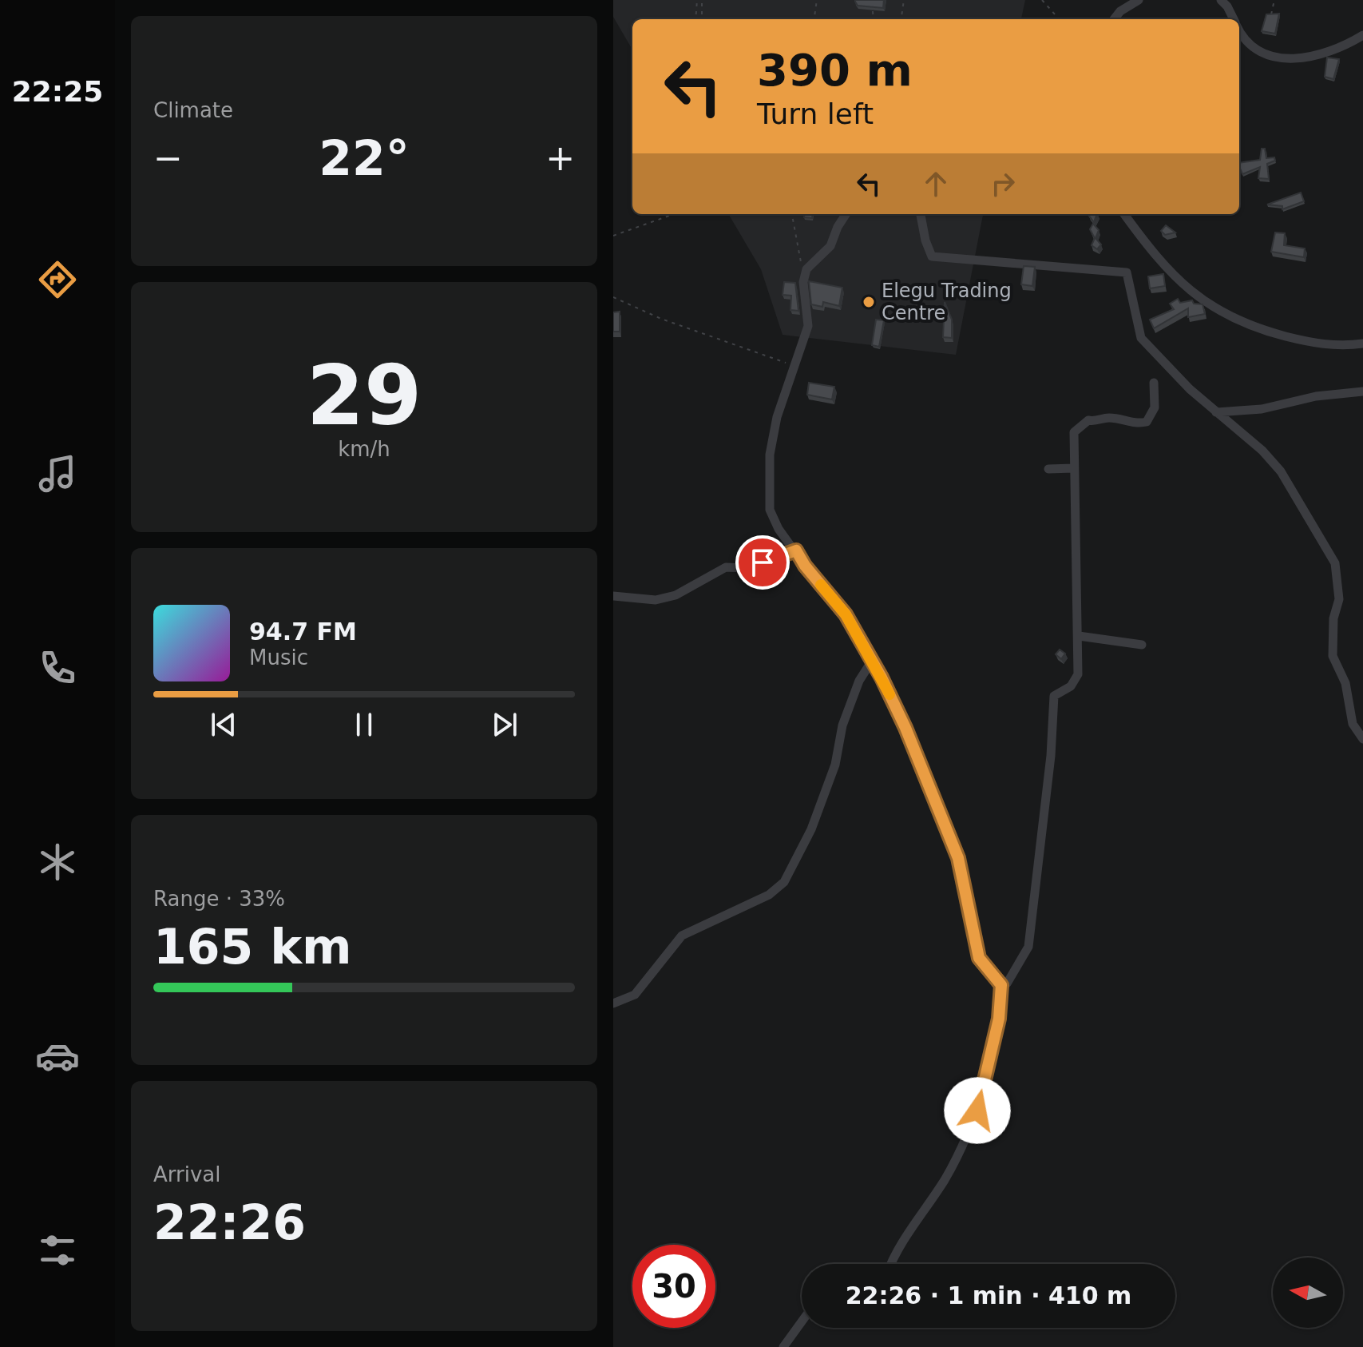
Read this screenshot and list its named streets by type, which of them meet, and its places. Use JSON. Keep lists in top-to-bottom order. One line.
{"places":["Elegu Trading Centre"],"north":"left","page":{"tabs":"22:25","tile":["Climate",["29","km/h"],["Range · 33%","165 km"],["Arrival","22:26"]],"turn":["390 m","Turn left"],"heat":["−","22°","+"],"song":["94.7 FM","Music"],"limit":"30","trip":"22:26 · 1 min · 410 m"}}
